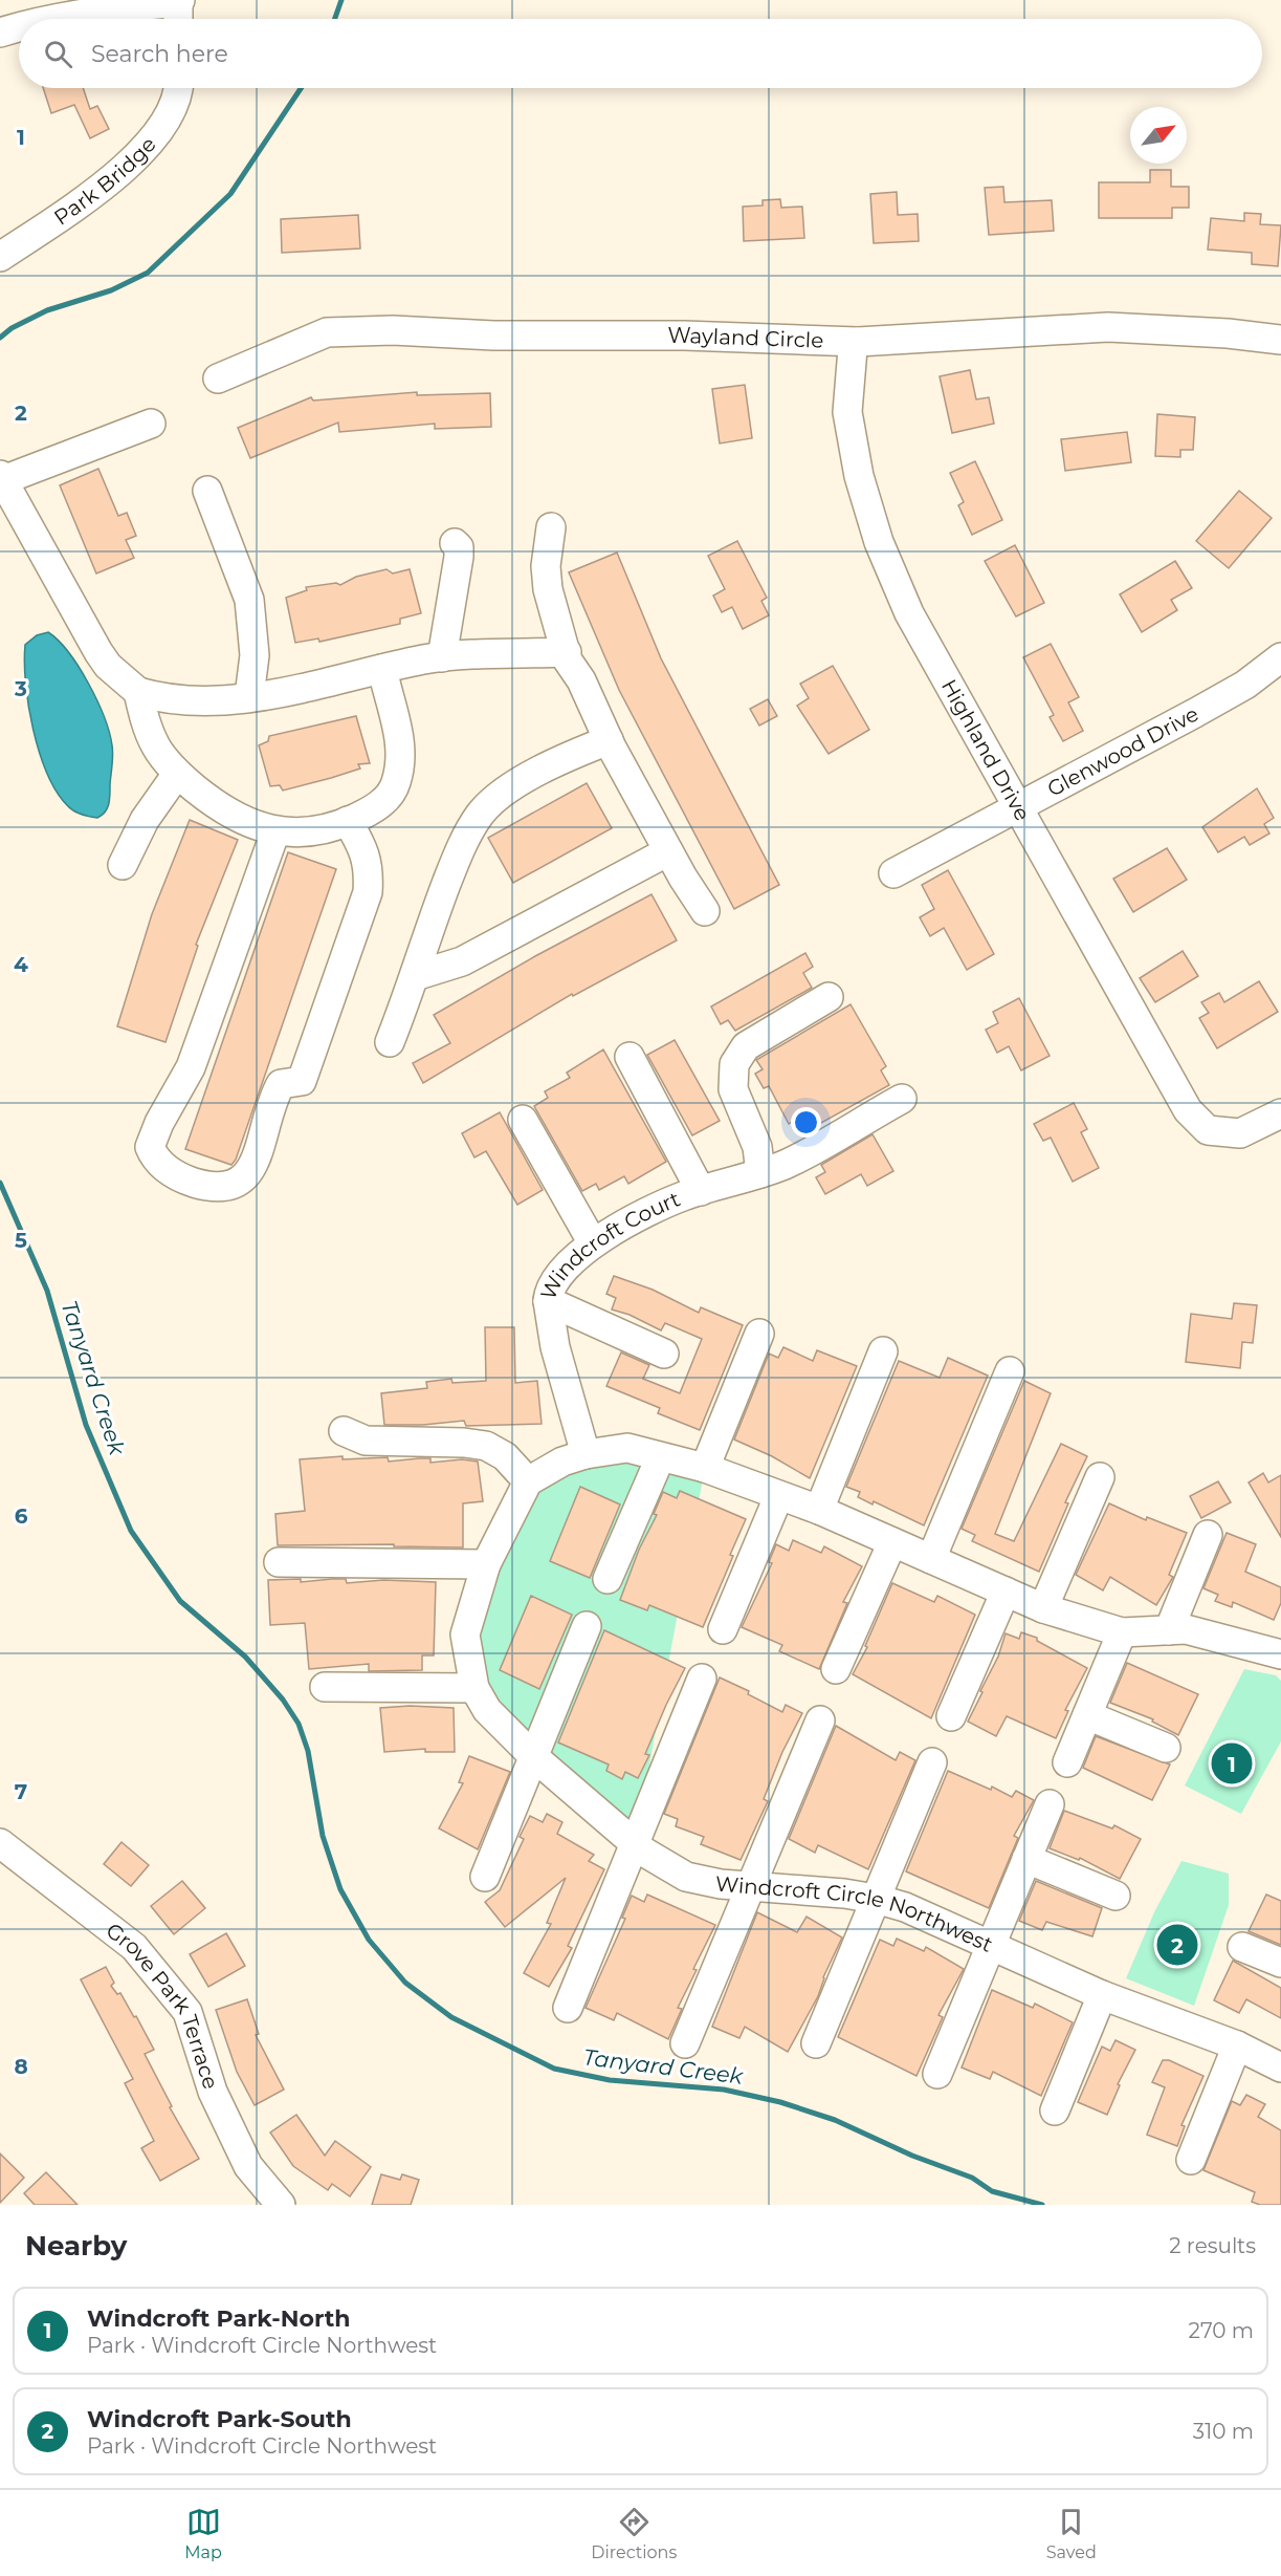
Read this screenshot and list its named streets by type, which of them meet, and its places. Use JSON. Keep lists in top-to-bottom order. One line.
{"streets":{"street":["Park Bridge","Wayland Circle","Highland Drive","Glenwood Drive","Windcroft Court","Windcroft Circle Northwest","Grove Park Terrace"]},"crossings":[["Wayland Circle","Highland Drive"],["Highland Drive","Glenwood Drive"]],"water":["Tanyard Creek"],"north":"top right","page":{"search":"Search here","pins":["1","2"],"heading":["Nearby","2 results"],"list":[{"mark":"1","name":"Windcroft Park-North","note":"Park · Windcroft Circle Northwest","value":"270 m"},{"mark":"2","name":"Windcroft Park-South","note":"Park · Windcroft Circle Northwest","value":"310 m"}],"nav":["Map","Directions","Saved"]},"grid":{"rows":["1","2","3","4","5","6","7","8"]}}
